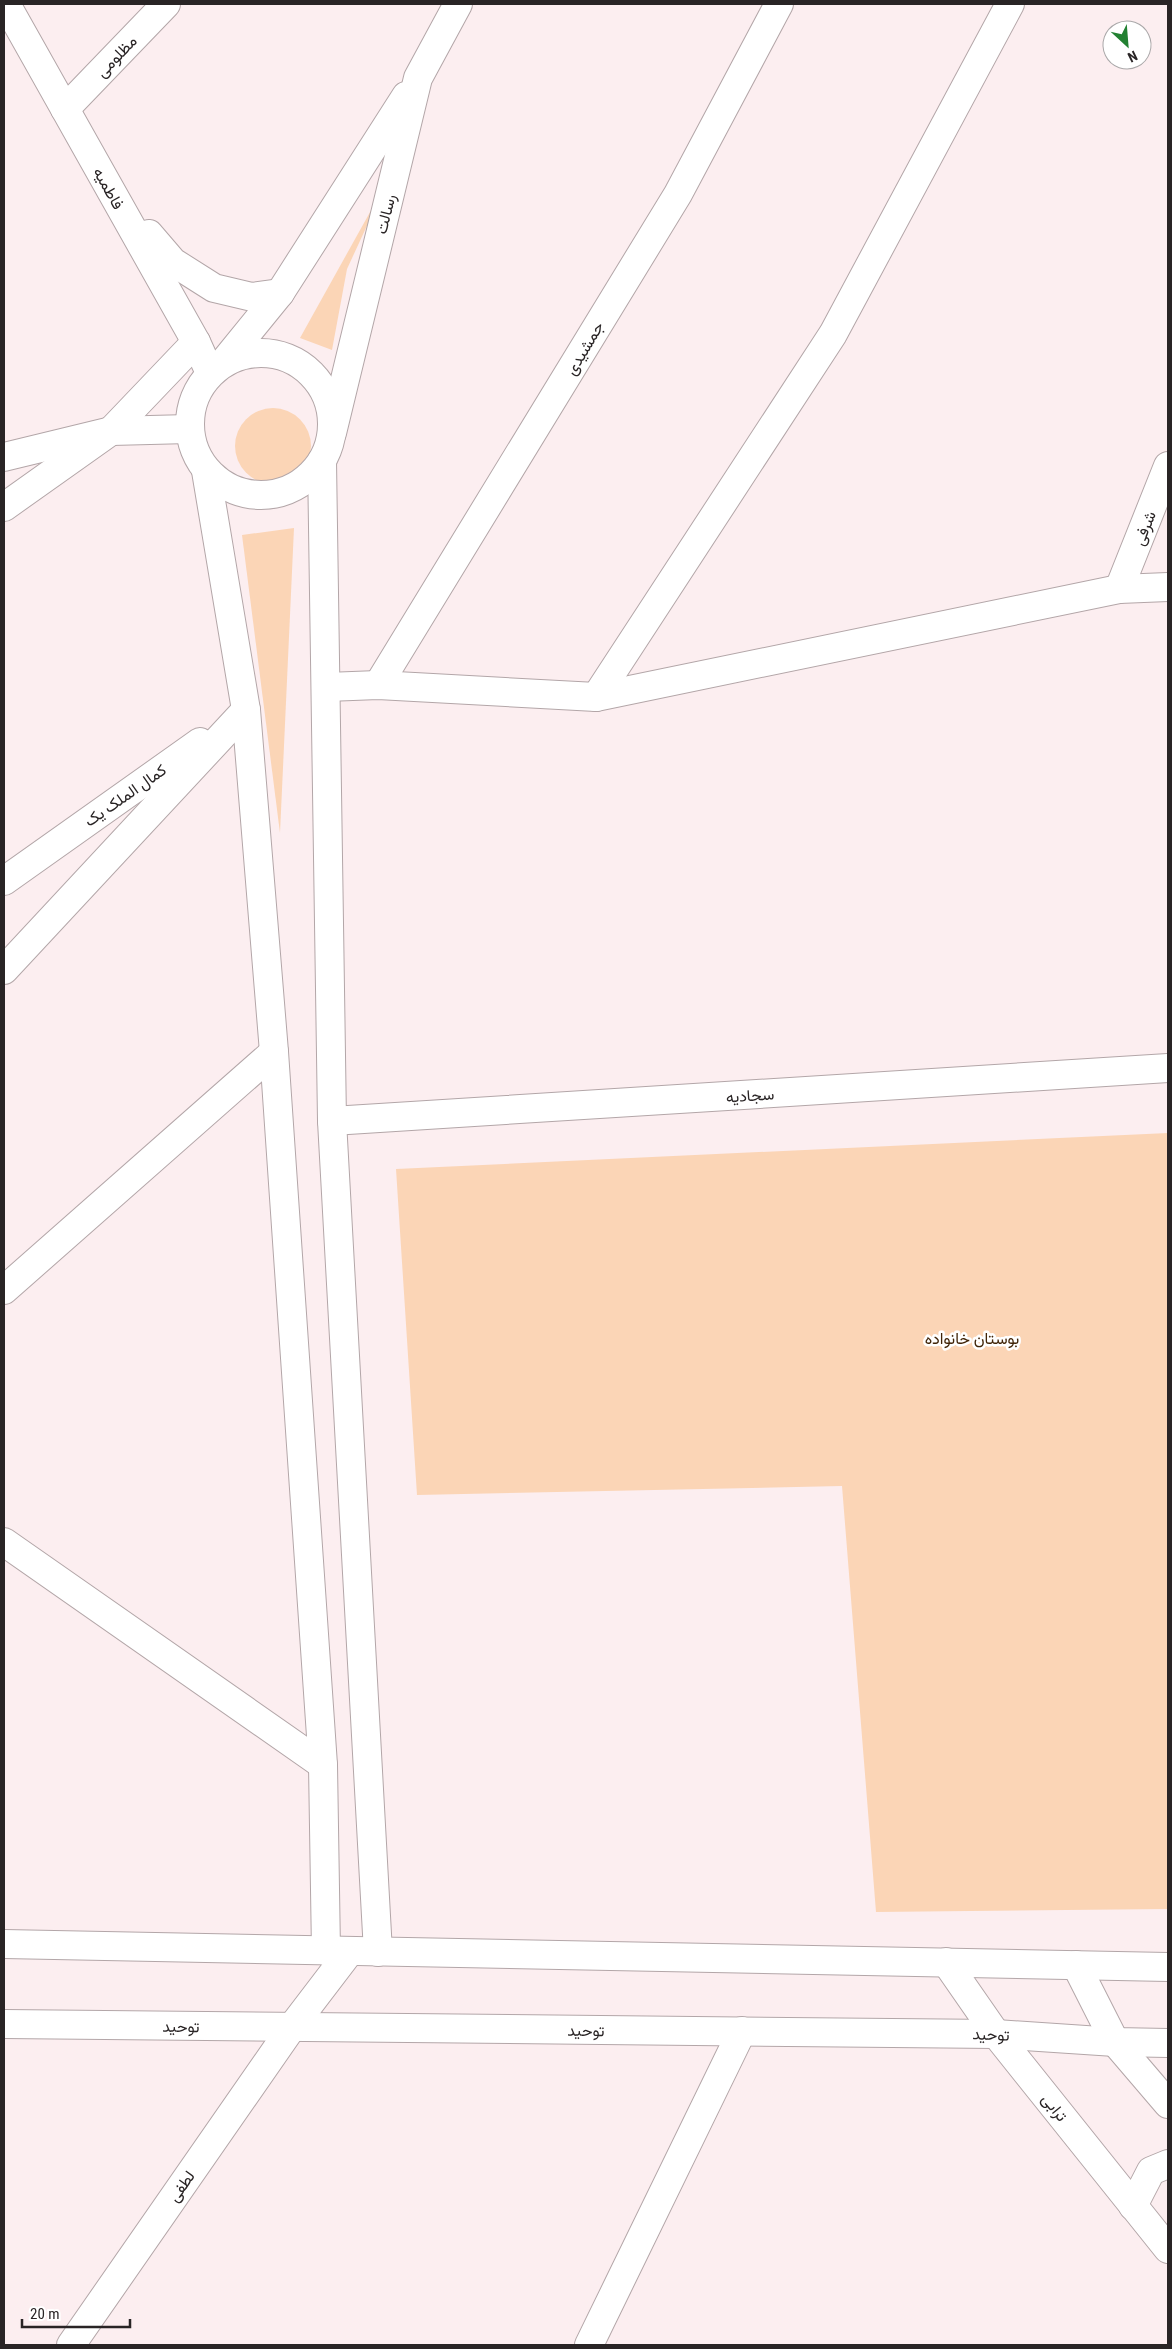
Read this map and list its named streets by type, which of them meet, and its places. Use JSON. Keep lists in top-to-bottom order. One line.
{"streets":{"street":["مظلومی","فاطمیه","رسالت","جمشیدی","شرفی","کمال الملک یک","سجادیه","توحید","ترابی","لطفی"]},"crossings":[["مظلومی","فاطمیه"],["فاطمیه","رسالت"],["توحید","ترابی"],["توحید","لطفی"]],"parks":["بوستان خانواده"],"scale_bar":"20 m","north":"bottom right"}
